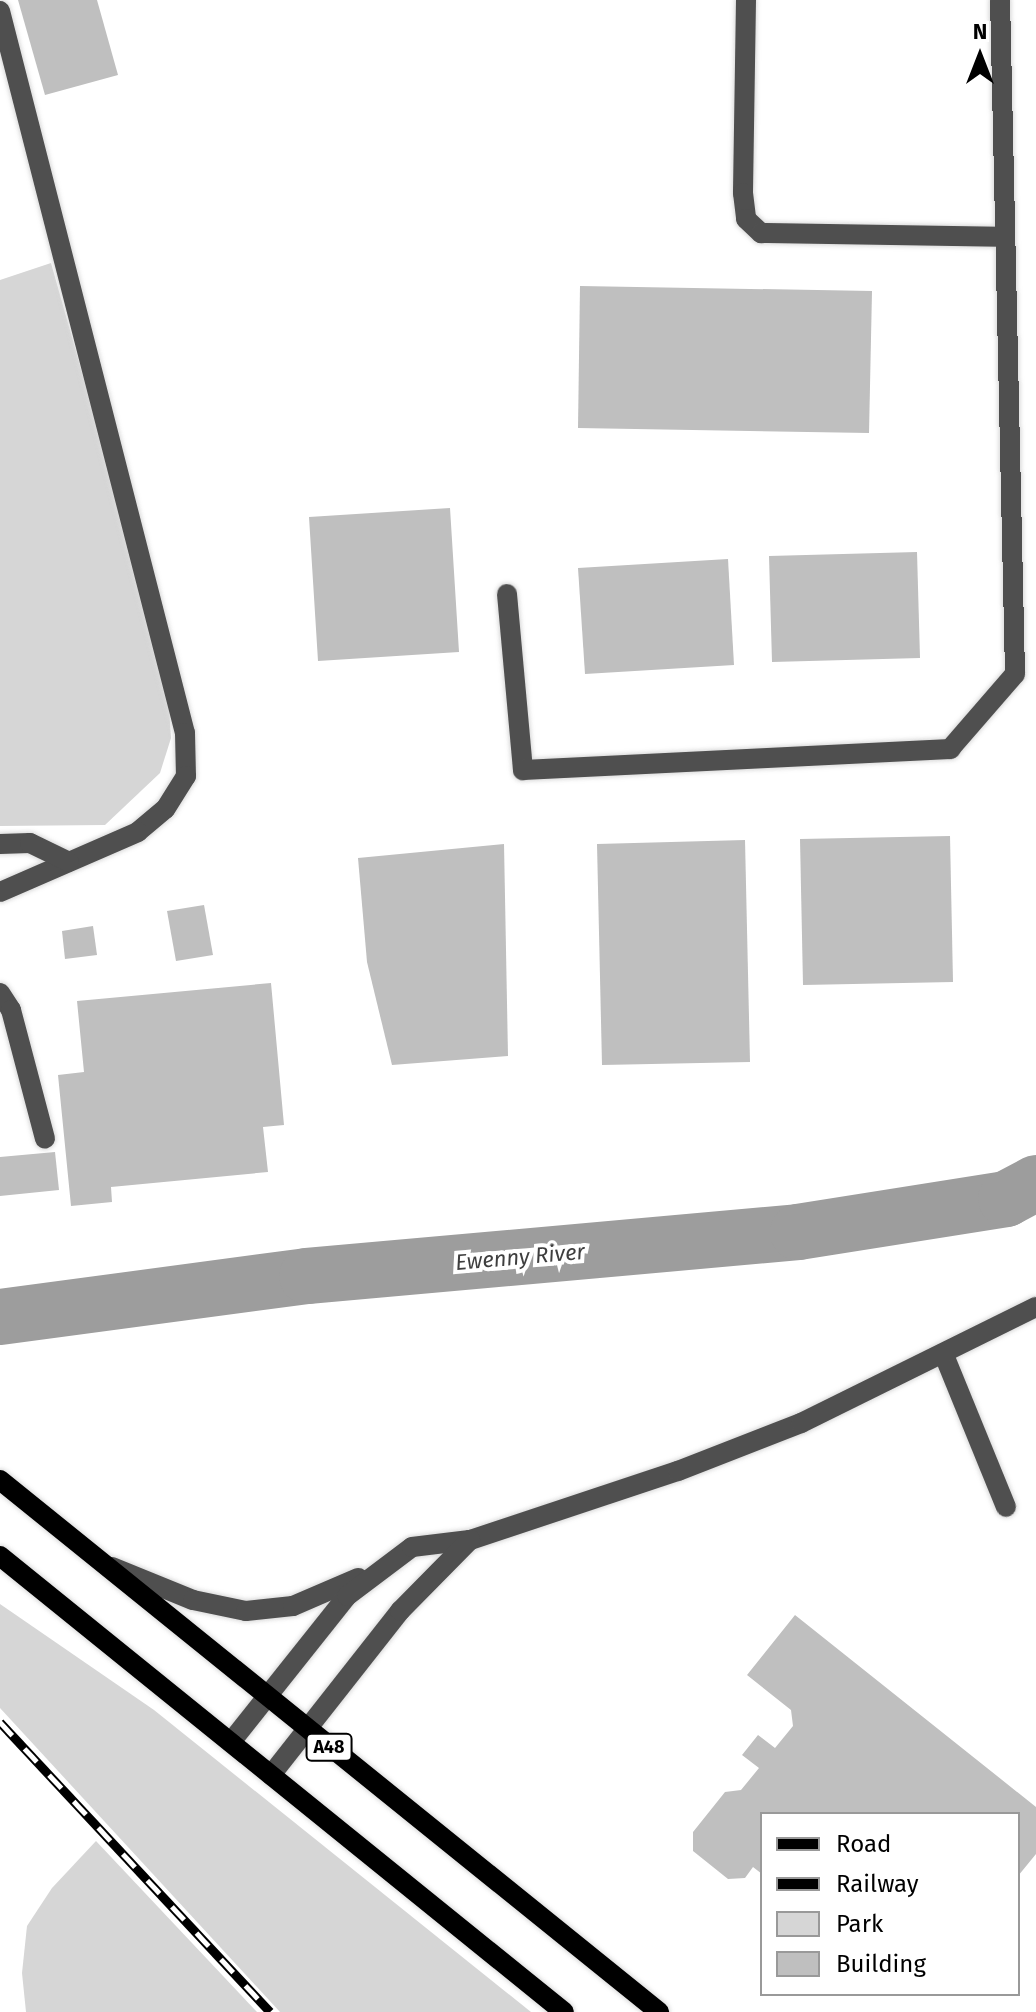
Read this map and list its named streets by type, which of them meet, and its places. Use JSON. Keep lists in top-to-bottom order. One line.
{"streets":{"main road":["A48"]},"water":["Ewenny River"],"legend":["Road","Railway","Park","Building"],"north":"top"}
